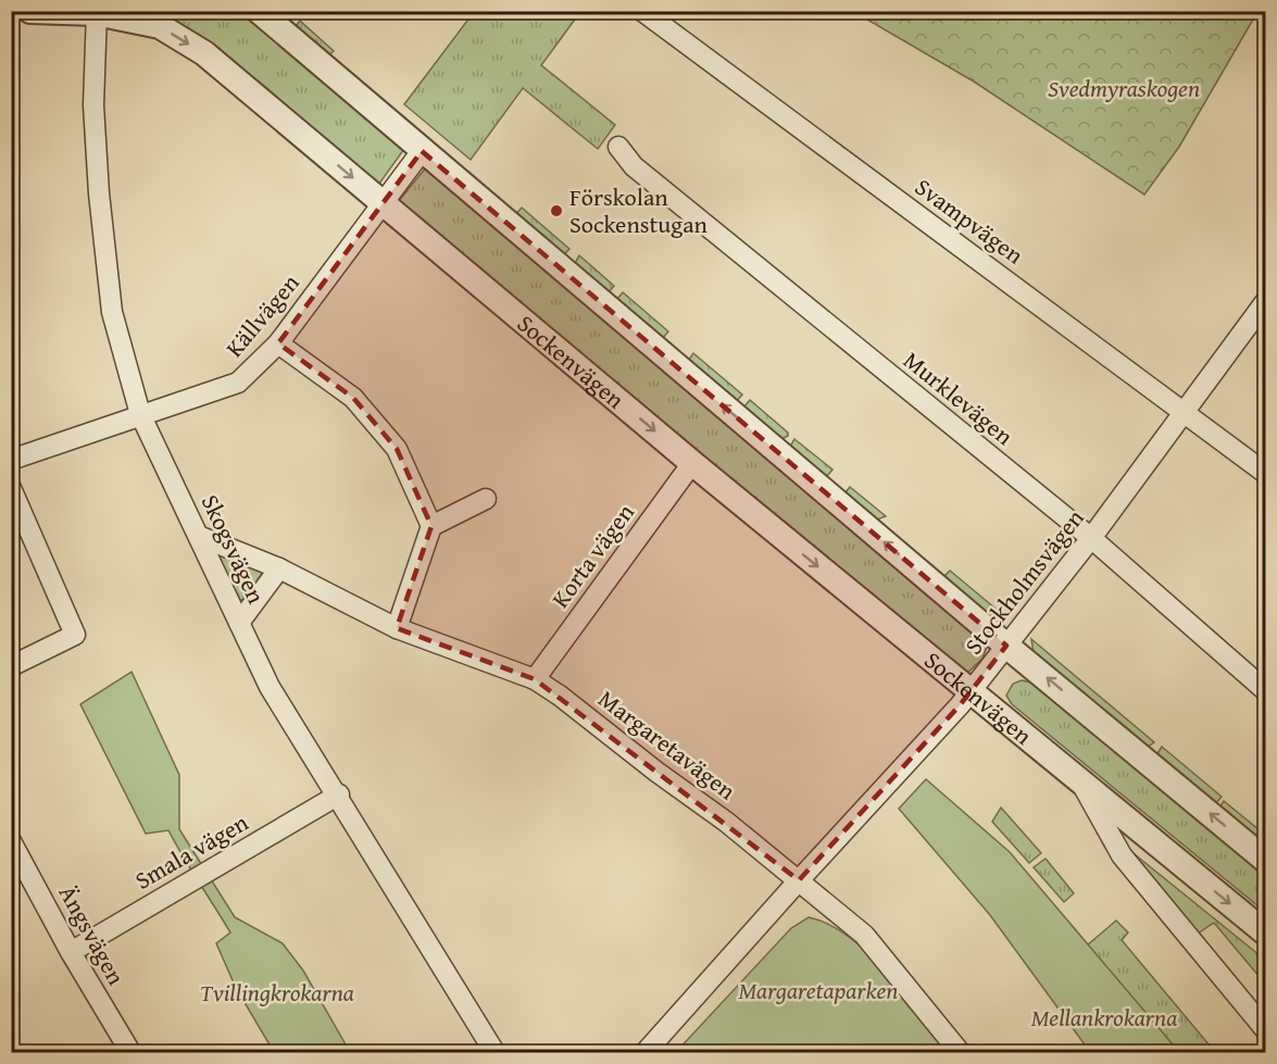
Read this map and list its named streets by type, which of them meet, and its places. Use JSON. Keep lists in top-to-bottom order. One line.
{"streets":{"street":["Svampvägen","Källvägen","Sockenvägen","Murklevägen","Skogsvägen","Korta vägen","Stockholmsvägen","Margaretavägen","Smala vägen","Ängsvägen"]},"crossings":[["Svampvägen","Stockholmsvägen"],["Källvägen","Sockenvägen"],["Källvägen","Skogsvägen"],["Sockenvägen","Skogsvägen"],["Sockenvägen","Korta vägen"],["Sockenvägen","Stockholmsvägen"],["Murklevägen","Stockholmsvägen"],["Skogsvägen","Margaretavägen"],["Skogsvägen","Smala vägen"],["Korta vägen","Margaretavägen"],["Stockholmsvägen","Margaretavägen"],["Smala vägen","Ängsvägen"]],"parks":["Svedmyraskogen","Margaretaparken","Tvillingkrokarna","Mellankrokarna"],"places":["Förskolan Sockenstugan"]}
